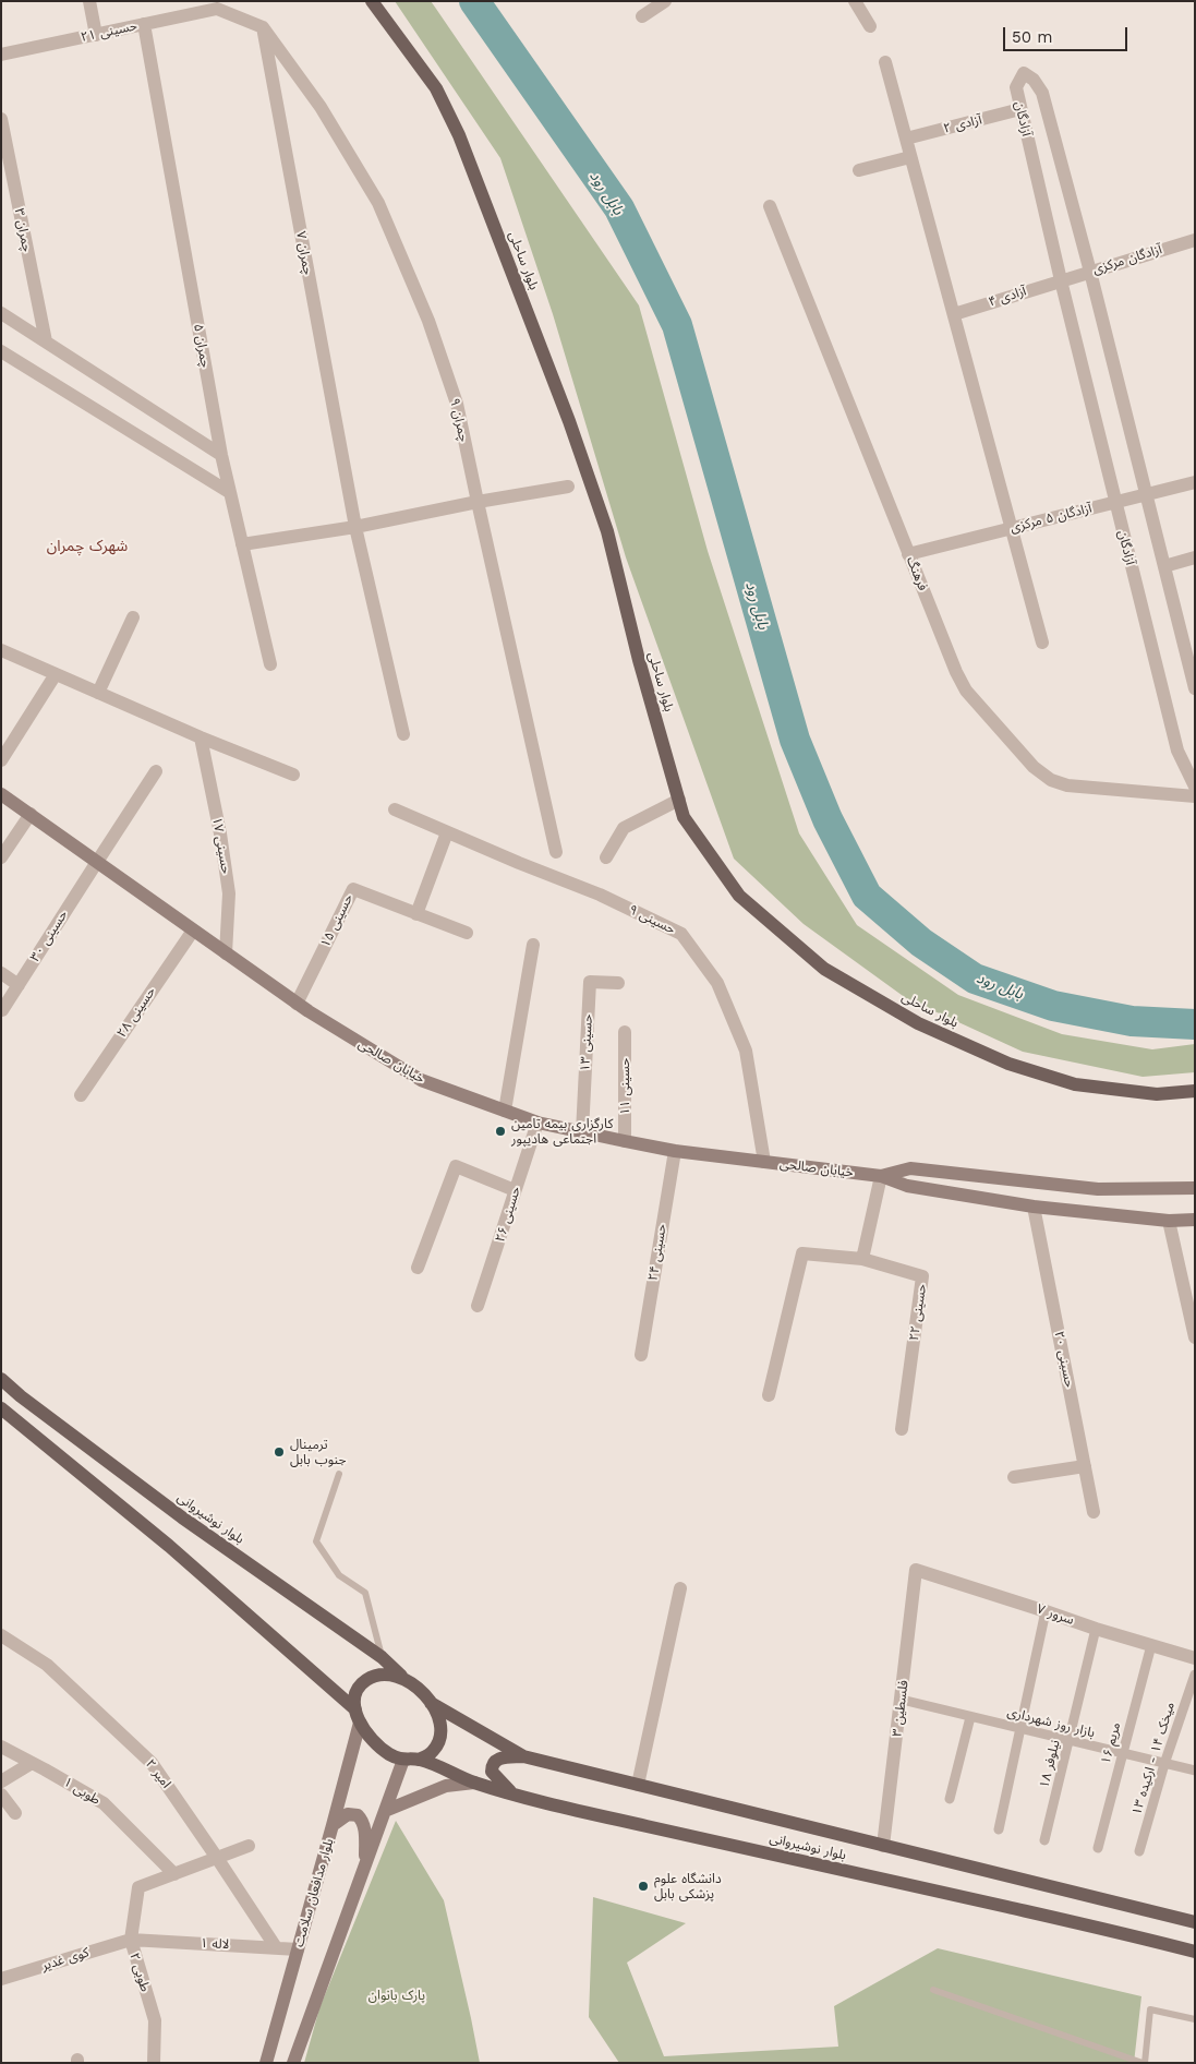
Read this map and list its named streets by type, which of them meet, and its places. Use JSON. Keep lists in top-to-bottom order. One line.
{"streets":{"main road":["بلوار ساحلی","خيابان صالحی","بلوار نوشیروانی","بلوار مدافعان سلامت"],"street":["حسینی ۲۱","آزادگان","آزادی ۲","چمران ۳","چمران ۷","آزادگان مرکزی","آزادی ۴","چمران ۵","چمران ۹","آزادگان ۵ مرکزی","فرهنگ","حسینی ۱۷","حسینی ٩","حسینی ۱۵","حسینی ۳۰","حسینی ۲۸","حسینی ۱۳","حسینی ۱۱","حسینی ۲۶","حسینی ۲۴","حسینی ۲۲","حسینی ٢٠","سرور ۷","فلسطین ۳","بازار روز شهرداری","مریم ۱۶","میخک ۱۴ - ارکیده ۱۳","نیلوفر ۱۸","امیر ۲","طوبی ۱","لاله ۱","کوی غدیر","طوبی ۲"]},"crossings":[["حسینی ۲۱","چمران ۵"],["آزادگان","آزادی ۲"],["آزادگان","آزادگان مرکزی"],["آزادگان","آزادی ۴"],["آزادگان","آزادگان ۵ مرکزی"],["چمران ۷","چمران ۹"],["آزادگان مرکزی","آزادی ۴"],["آزادگان ۵ مرکزی","فرهنگ"],["حسینی ۱۷","خيابان صالحی"],["حسینی ٩","خيابان صالحی"],["حسینی ۱۵","خيابان صالحی"],["حسینی ۳۰","خيابان صالحی"],["حسینی ۲۸","خيابان صالحی"],["حسینی ۱۳","خيابان صالحی"],["خيابان صالحی","حسینی ۱۱"],["خيابان صالحی","حسینی ۲۶"],["خيابان صالحی","حسینی ۲۴"],["خيابان صالحی","حسینی ٢٠"],["بلوار نوشیروانی","فلسطین ۳"],["بلوار نوشیروانی","بلوار مدافعان سلامت"],["سرور ۷","فلسطین ۳"],["سرور ۷","مریم ۱۶"],["سرور ۷","نیلوفر ۱۸"],["فلسطین ۳","بازار روز شهرداری"],["بازار روز شهرداری","مریم ۱۶"],["بازار روز شهرداری","میخک ۱۴ - ارکیده ۱۳"],["بازار روز شهرداری","نیلوفر ۱۸"],["امیر ۲","لاله ۱"],["طوبی ۱","طوبی ۲"],["بلوار مدافعان سلامت","لاله ۱"],["لاله ۱","کوی غدیر"],["لاله ۱","طوبی ۲"],["کوی غدیر","طوبی ۲"]],"districts":["شهرک چمران"],"water":["بابل رود"],"parks":["پارک بانوان"],"places":["کارگزاری بیمه تامین اجتماعی هادیپور","ترمینال جنوب بابل","دانشگاه علوم پزشکی بابل"],"scale_bar":"50 m"}
